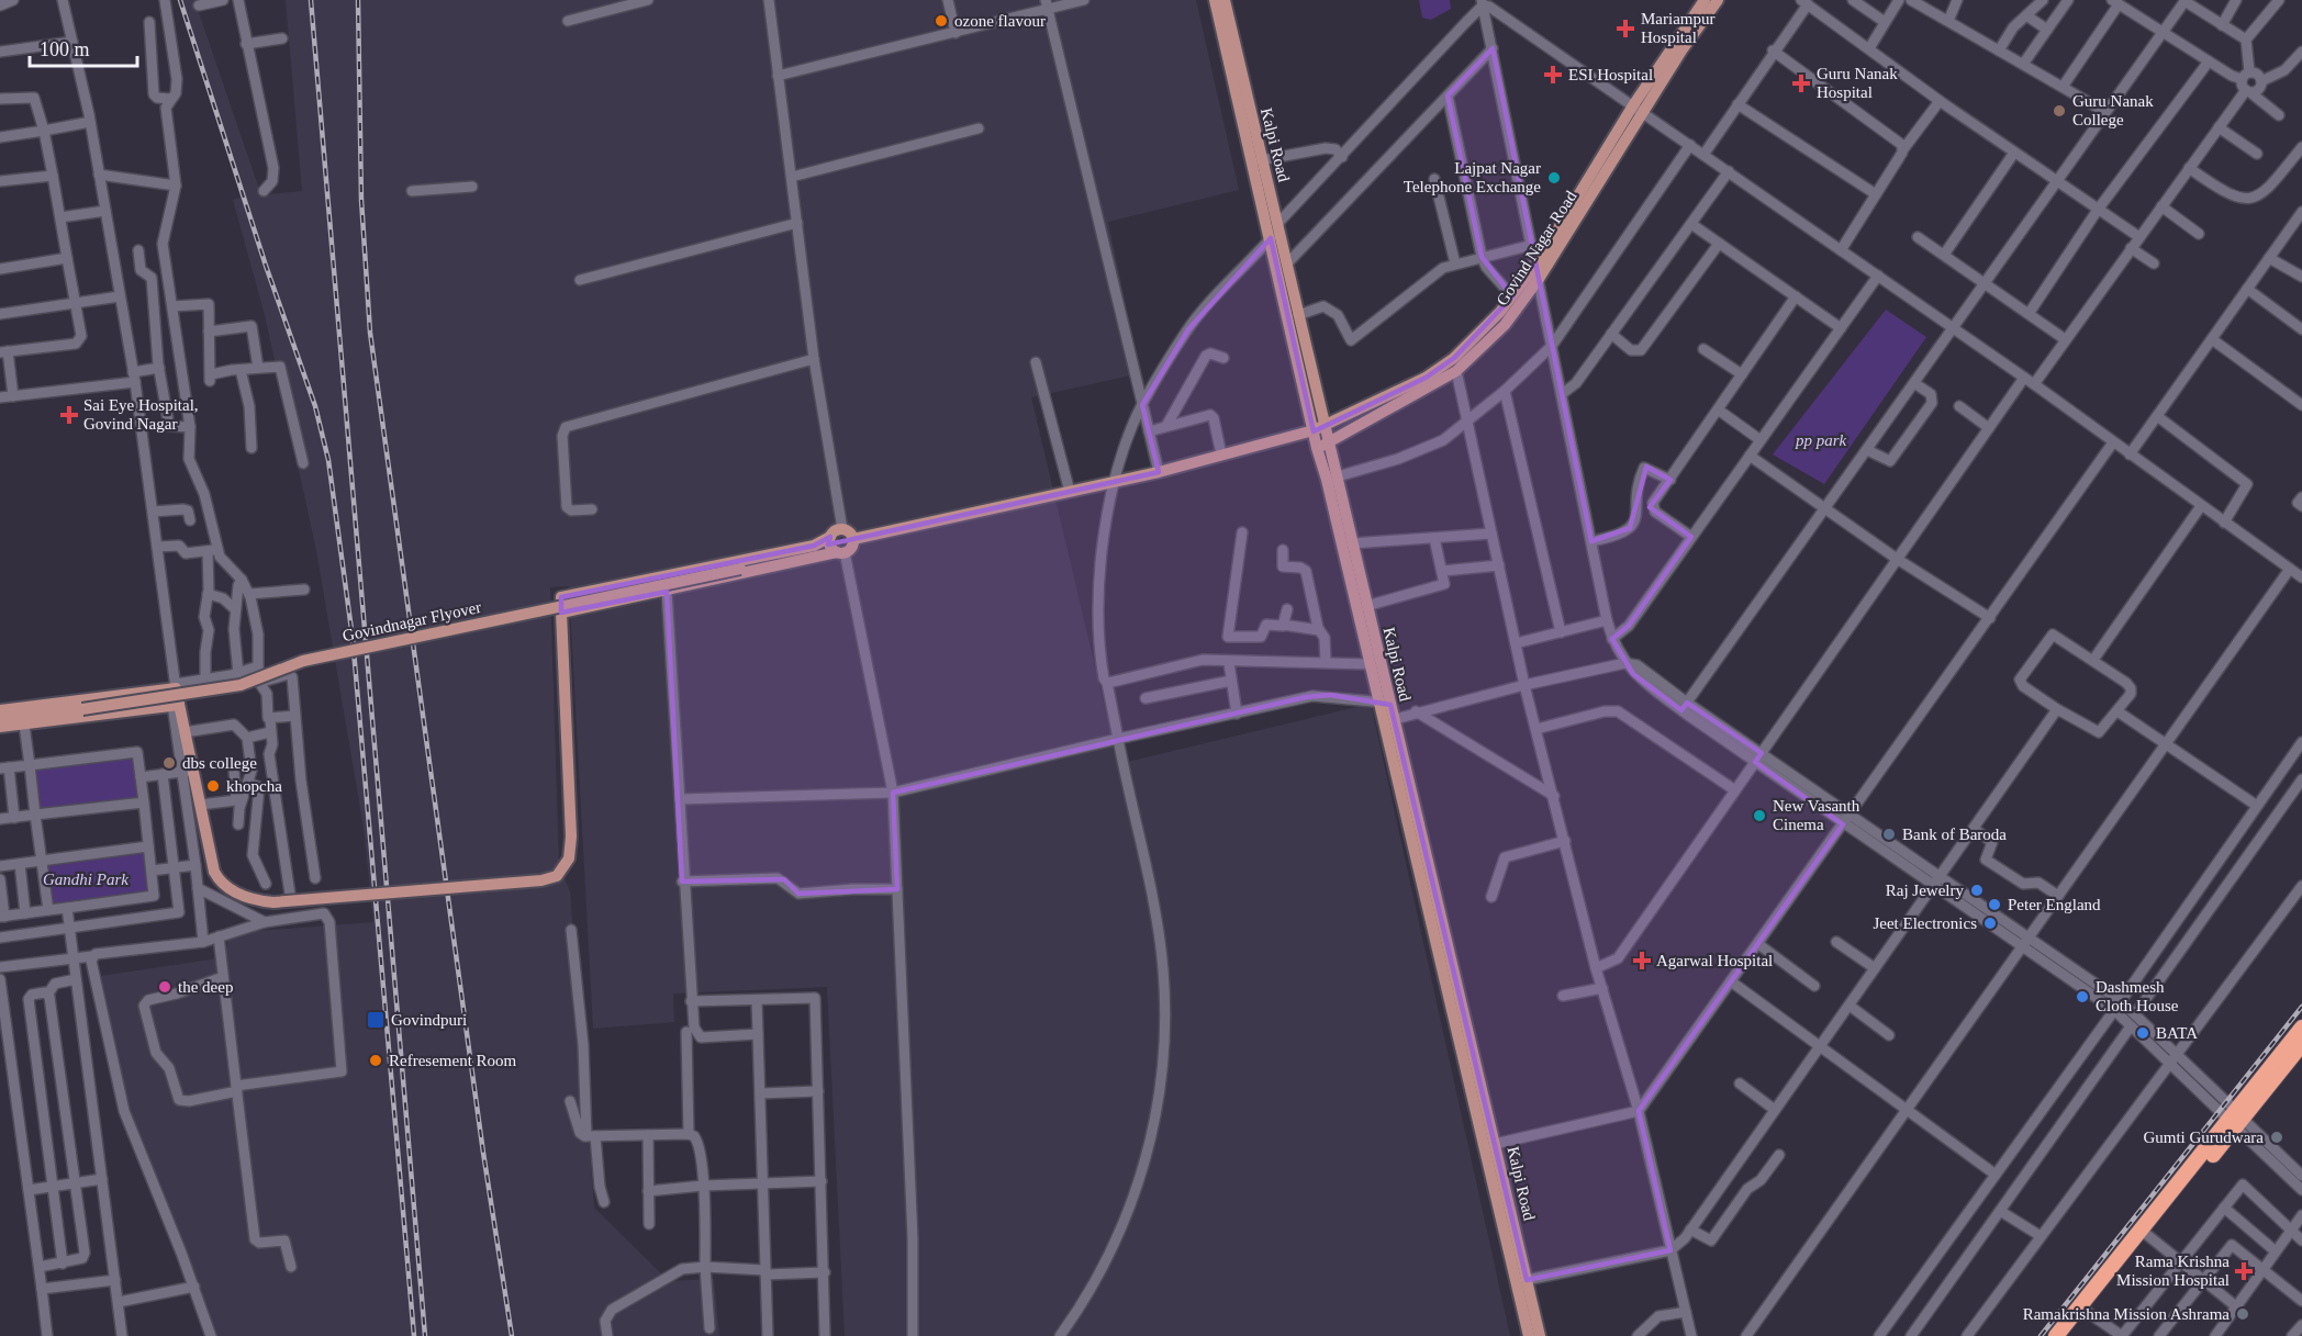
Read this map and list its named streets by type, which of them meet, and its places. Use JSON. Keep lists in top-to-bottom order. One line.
{"streets":{"main road":["Kalpi Road","Govind Nagar Road","Govindnagar Flyover"]},"crossings":[["Kalpi Road","Govind Nagar Road"]],"parks":["pp park","Gandhi Park"],"places":{"other":["ozone flavour","Guru Nanak College","Lajpat Nagar Telephone Exchange","dbs college","khopcha","New Vasanth Cinema","Bank of Baroda","Raj Jewelry","Peter England","Jeet Electronics","the deep","Dashmesh Cloth House","BATA","Refresement Room","Gumti Gurudwara","Ramakrishna Mission Ashrama"],"health":["Mariampur Hospital","ESI Hospital","Guru Nanak Hospital","Sai Eye Hospital, Govind Nagar","Agarwal Hospital","Rama Krishna Mission Hospital"],"transit":["Govindpuri"]},"scale_bar":"100 m"}
